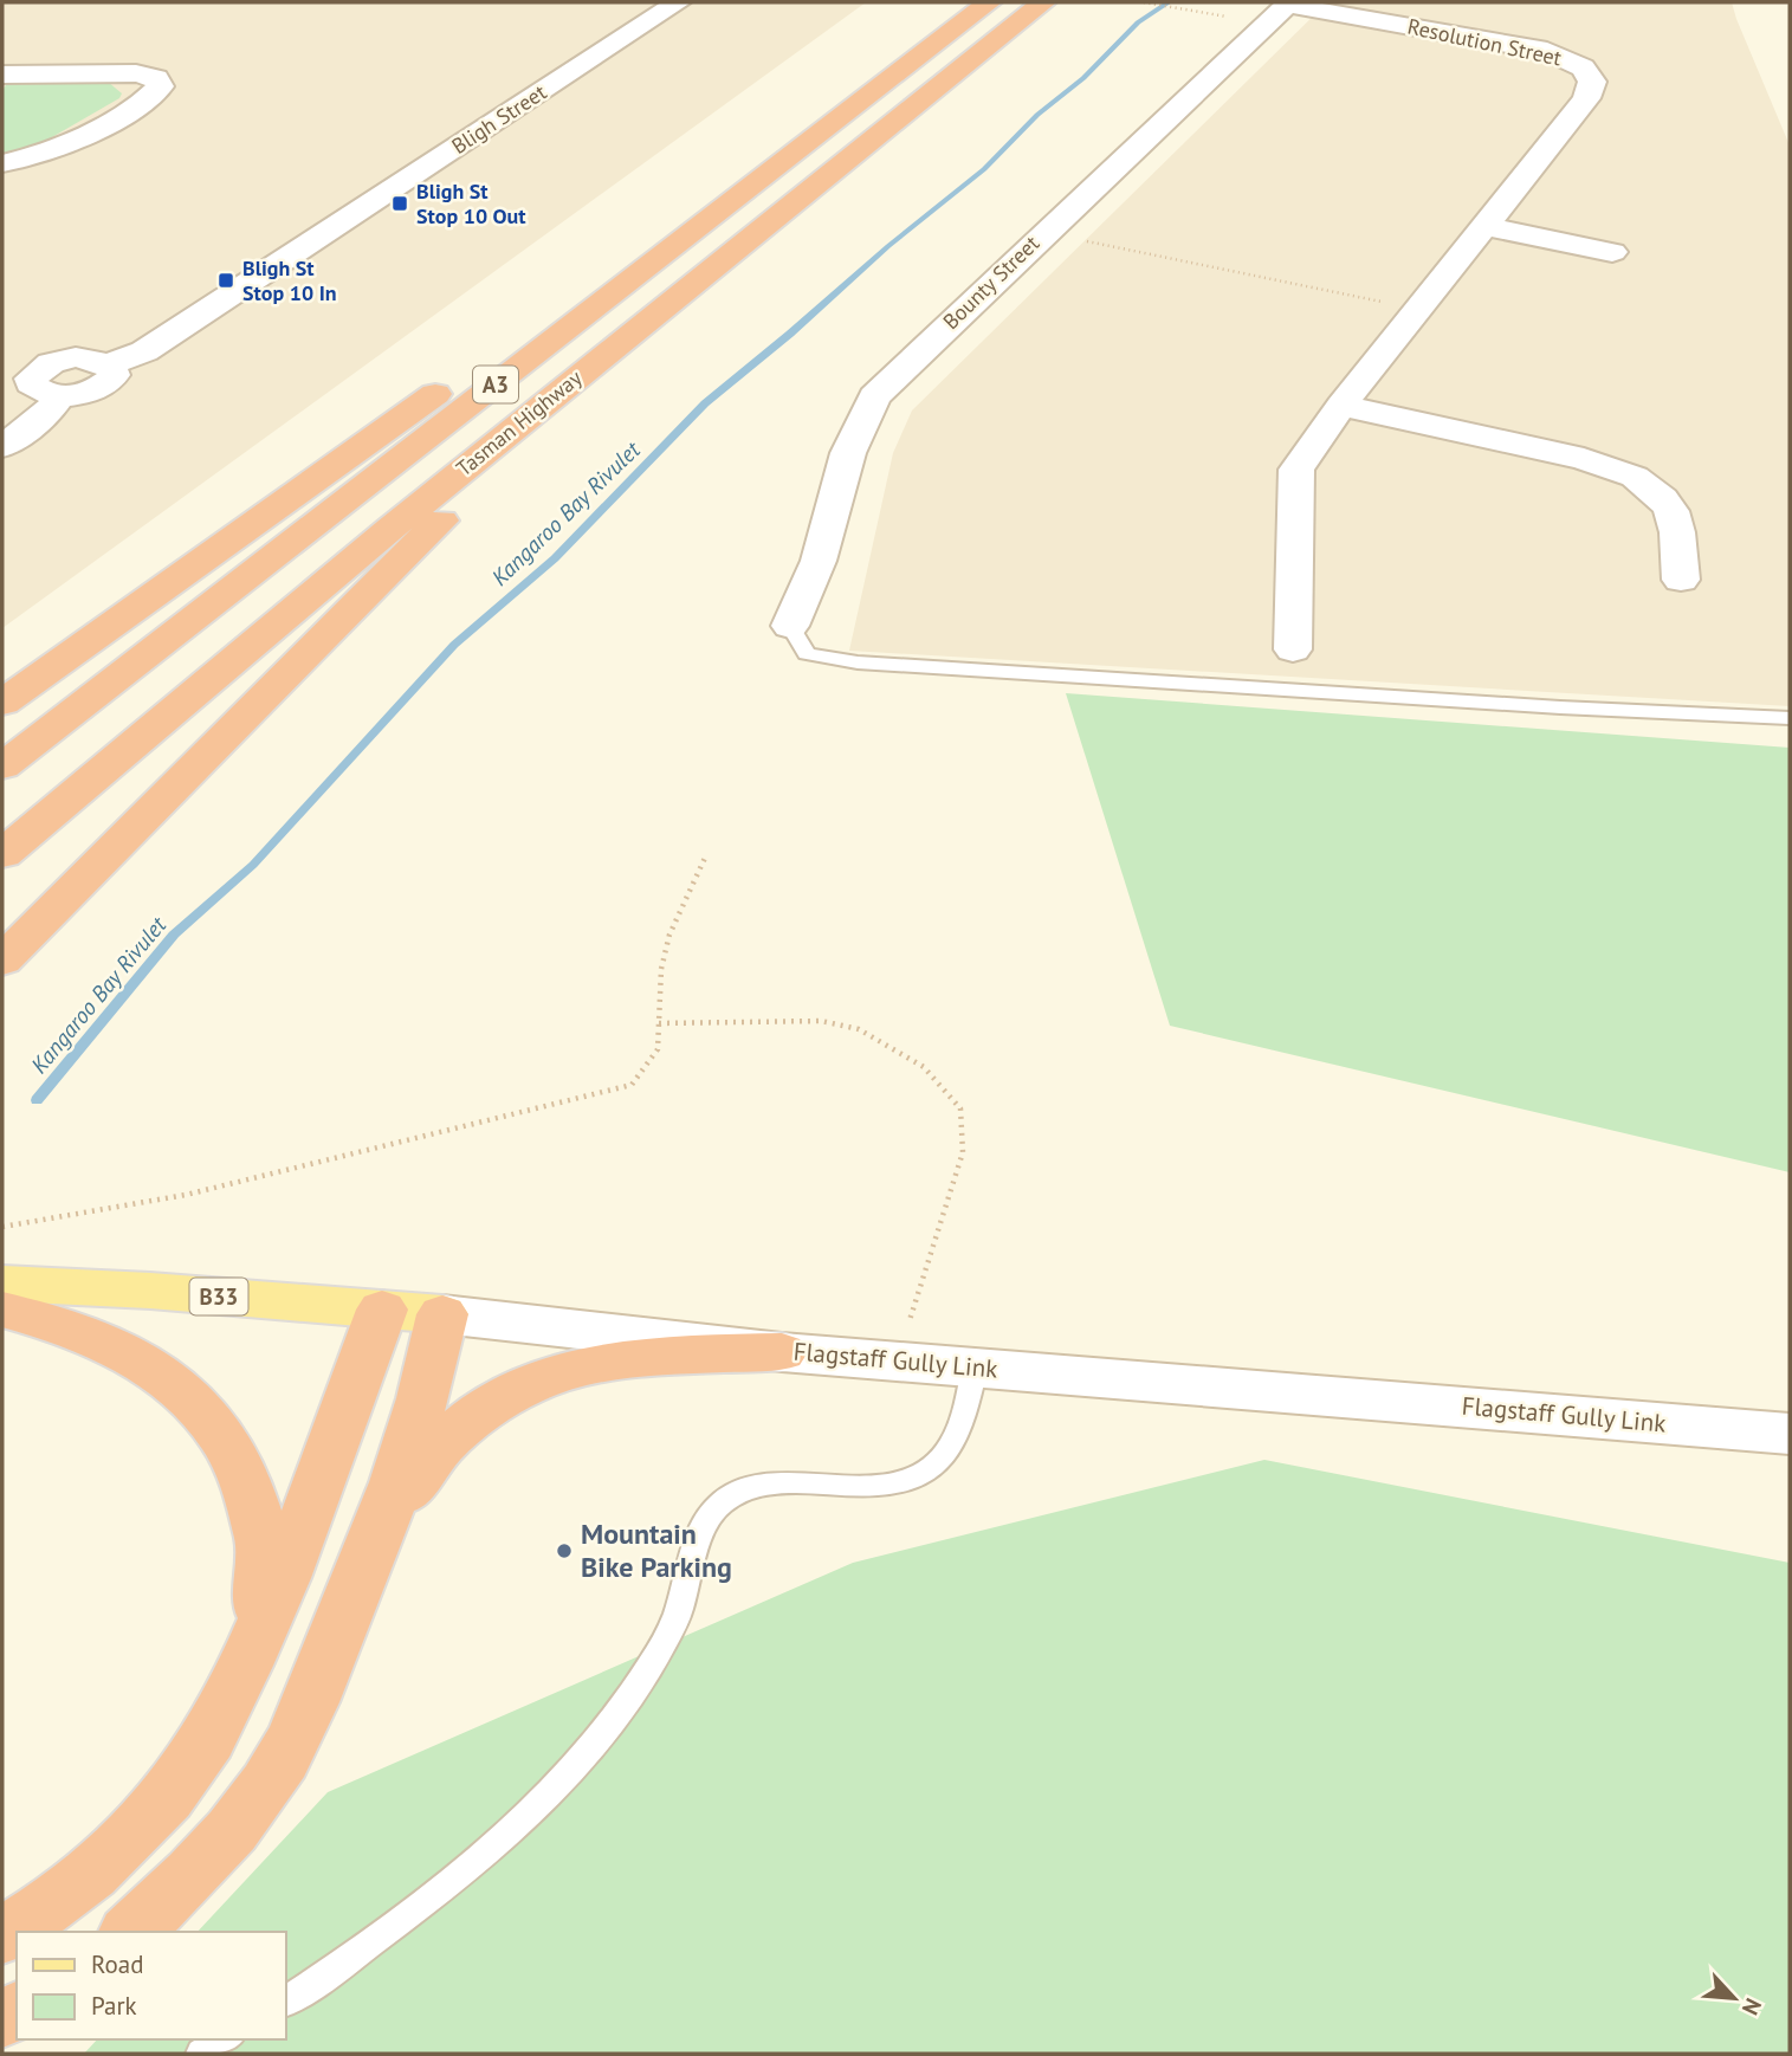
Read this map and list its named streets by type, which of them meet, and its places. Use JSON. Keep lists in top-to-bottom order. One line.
{"streets":{"highway":["A3","Tasman Highway"],"main road":["B33","Flagstaff Gully Link"],"street":["Resolution Street","Bligh Street","Bounty Street"]},"crossings":[["Resolution Street","Bounty Street"]],"water":["Kangaroo Bay Rivulet"],"places":{"transit":["Bligh St Stop 10 Out","Bligh St Stop 10 In"],"other":["Mountain Bike Parking"]},"legend":["Road","Park"],"north":"bottom right"}
